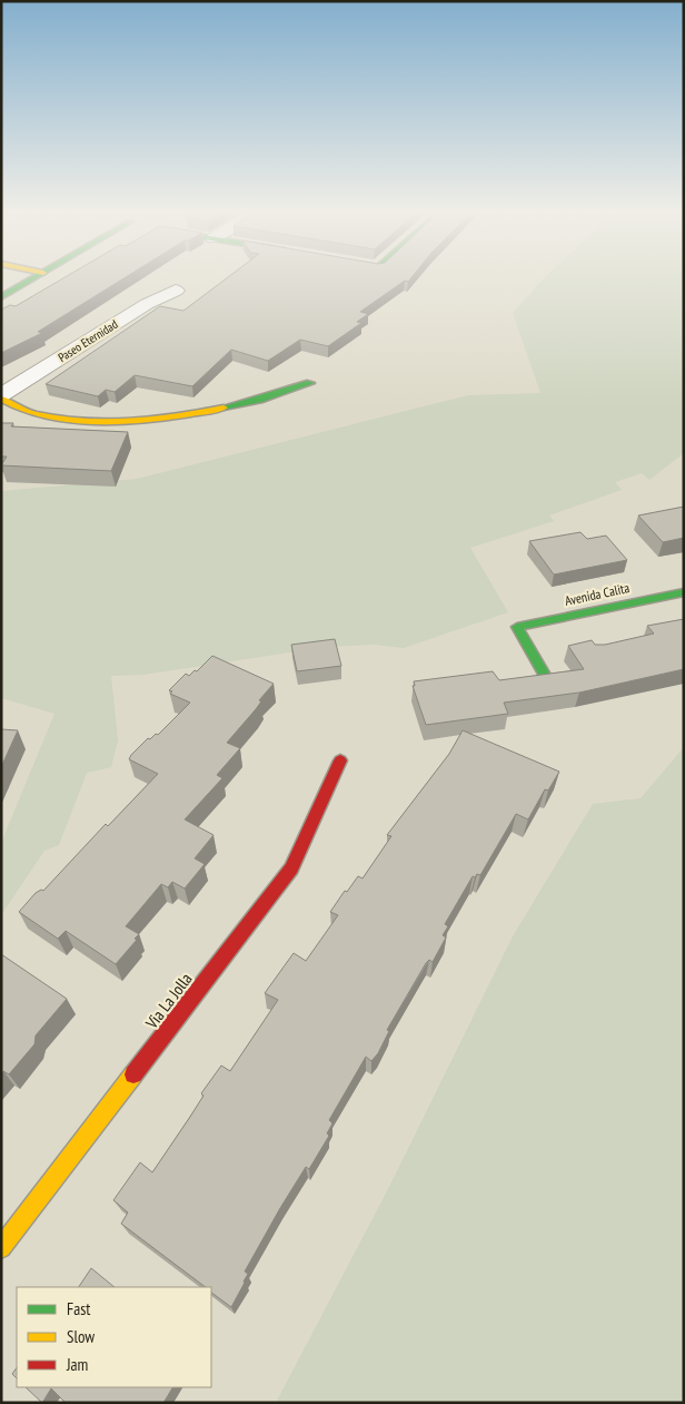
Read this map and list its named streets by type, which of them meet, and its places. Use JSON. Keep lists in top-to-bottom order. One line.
{"streets":{"street":["Paseo Eternidad","Avenida Calita","Via La Jolla"]},"legend":["Fast","Slow","Jam"]}
